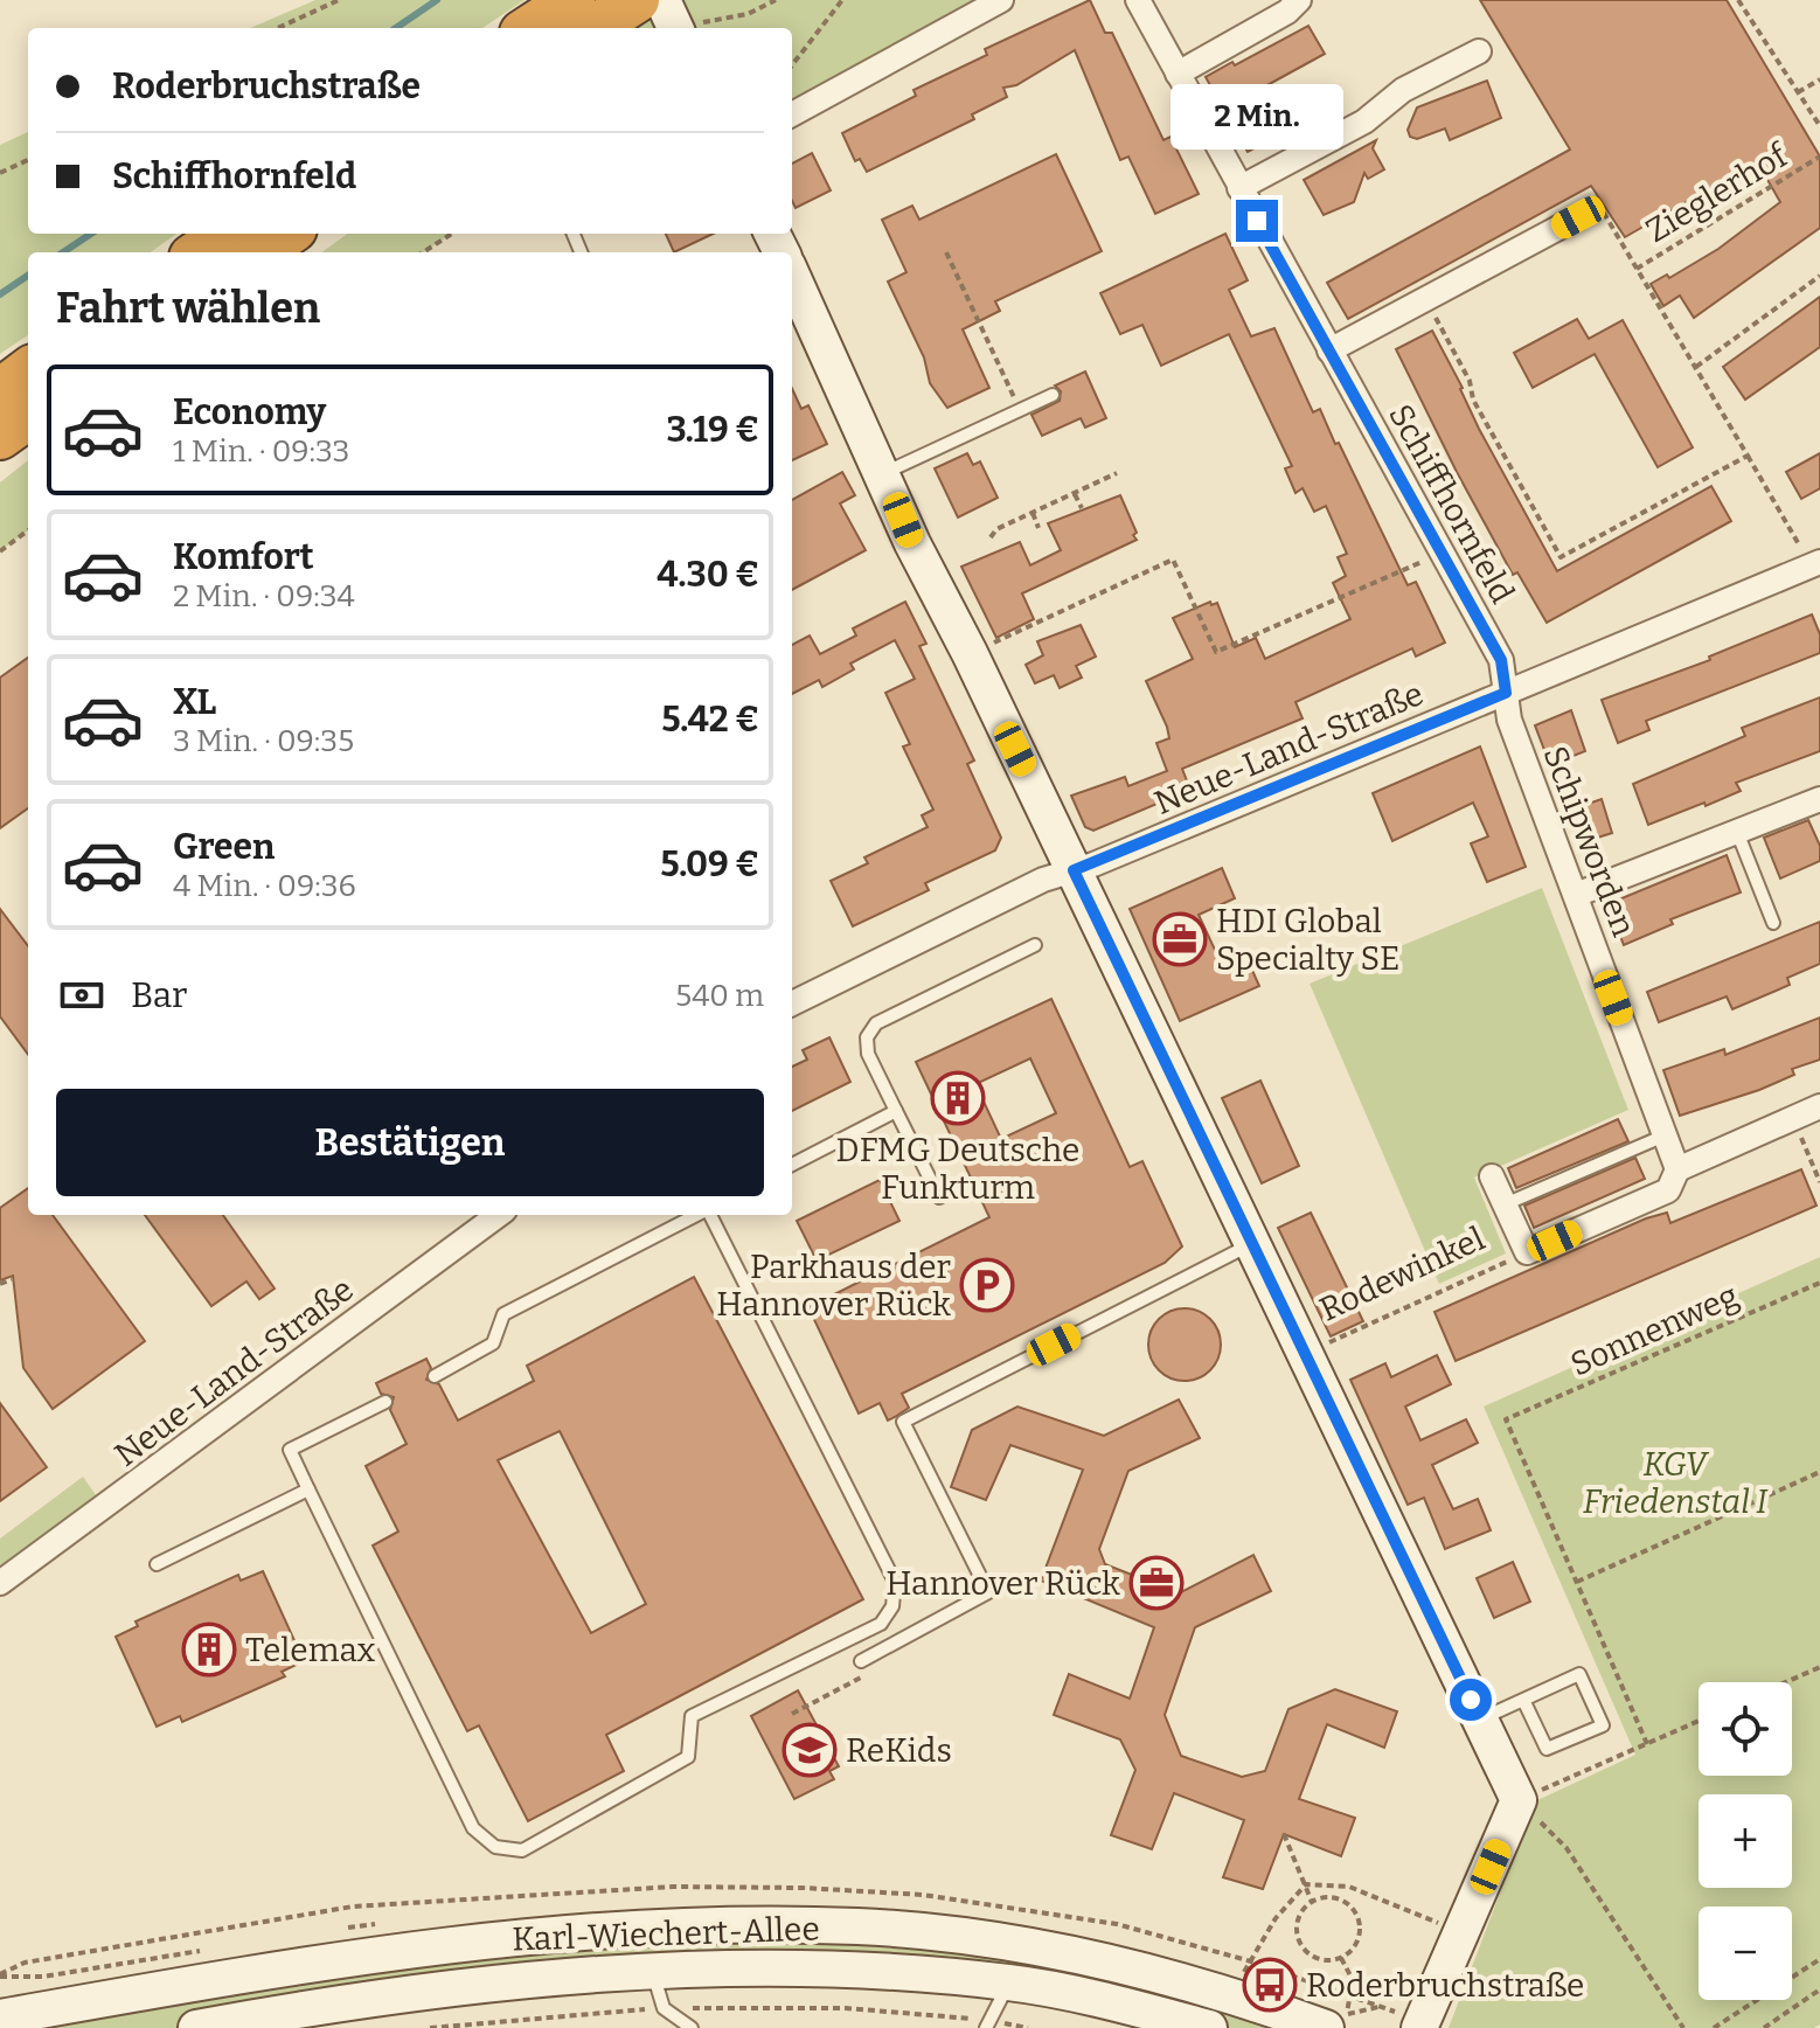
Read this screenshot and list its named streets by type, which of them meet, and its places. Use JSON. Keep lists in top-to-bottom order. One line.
{"streets":{"main road":["Karl-Wiechert-Allee"],"street":["Schiffhornfeld","Neue-Land-Straße","Schipworden","Rodewinkel"],"path":["Zieglerhof","Sonnenweg"]},"crossings":[["Schiffhornfeld","Neue-Land-Straße"],["Schiffhornfeld","Schipworden"],["Neue-Land-Straße","Schipworden"],["Schipworden","Rodewinkel"]],"parks":["KGV Friedenstal I"],"places":{"office":["HDI Global Specialty SE","Hannover Rück"],"building":["DFMG Deutsche Funkturm","Telemax"],"parking":["Parkhaus der Hannover Rück"],"school or university":["ReKids"],"bus stop":["Roderbruchstraße"]},"page":{"banner":["Roderbruchstraße","Schiffhornfeld"],"bubble":"2 Min.","heading":"Fahrt wählen","list":[{"name":"Economy","note":"1 Min. · 09:33","value":"3.19 €"},{"name":"Komfort","note":"2 Min. · 09:34","value":"4.30 €"},{"name":"XL","note":"3 Min. · 09:35","value":"5.42 €"},{"name":"Green","note":"4 Min. · 09:36","value":"5.09 €"}],"pay":["Bar","540 m"],"buttons":"Bestätigen","map_buttons":["+","−"]}}
